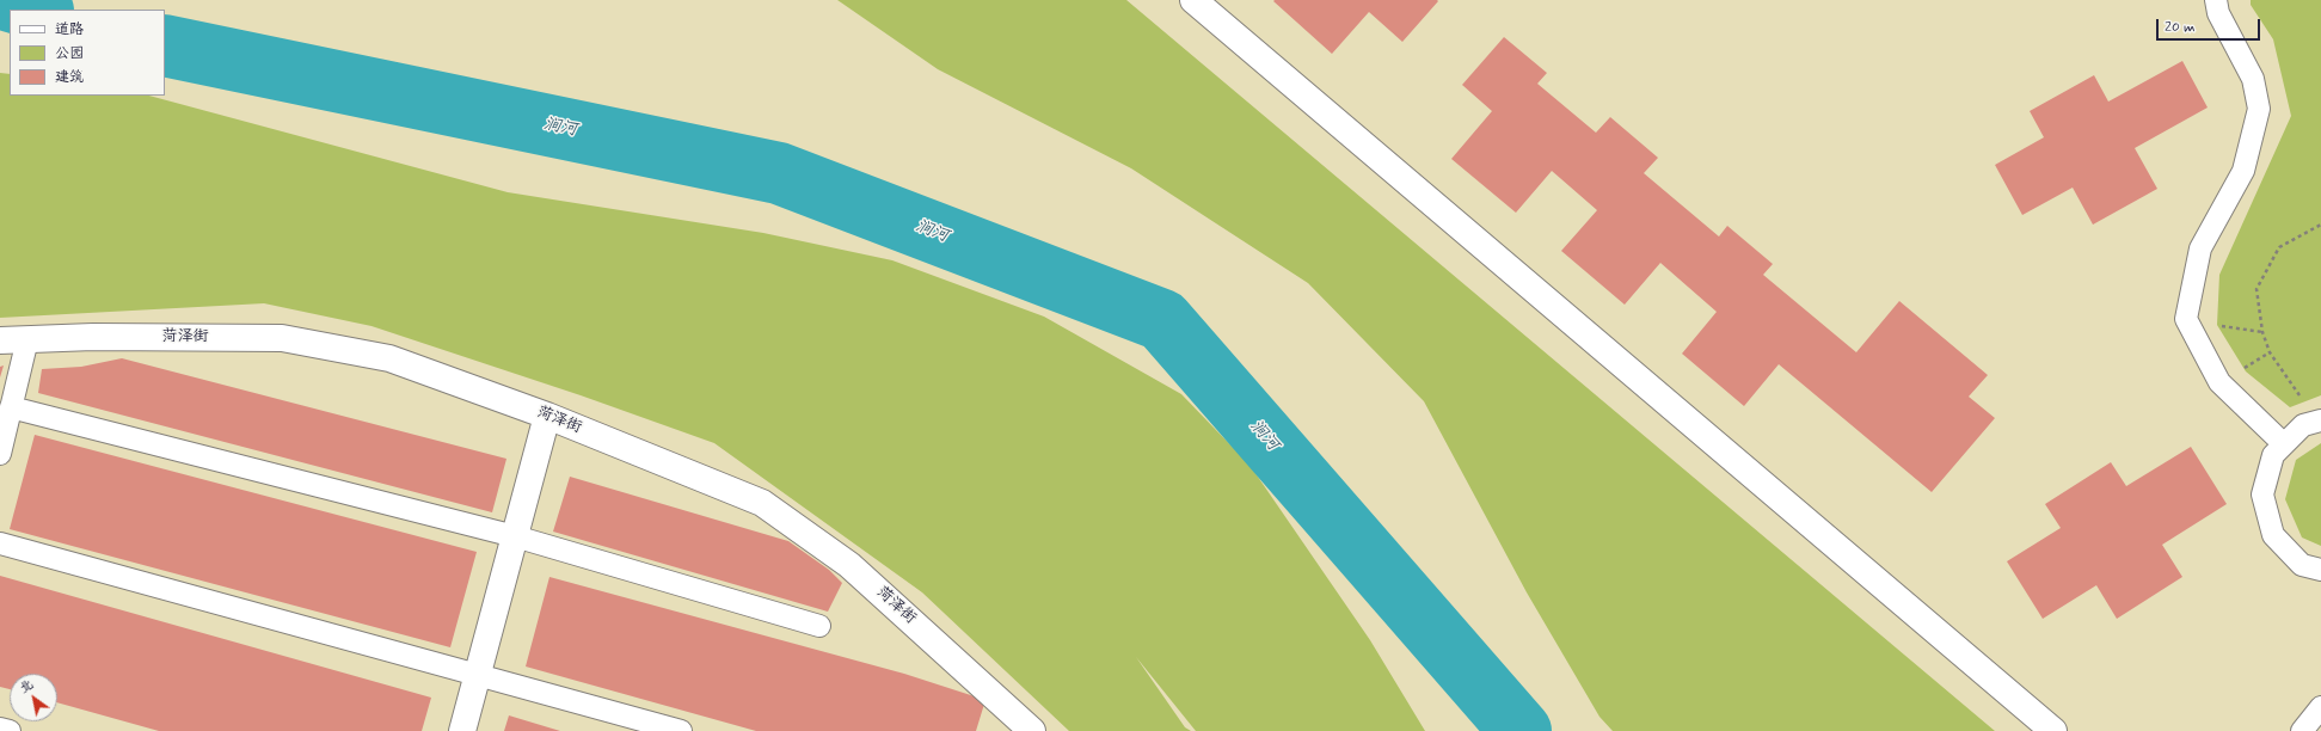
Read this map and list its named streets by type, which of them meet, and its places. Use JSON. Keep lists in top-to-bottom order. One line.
{"streets":{"street":["菏泽街"]},"water":["涧河"],"legend":["道路","公园","建筑"],"scale_bar":"20 m","north":"top left"}
